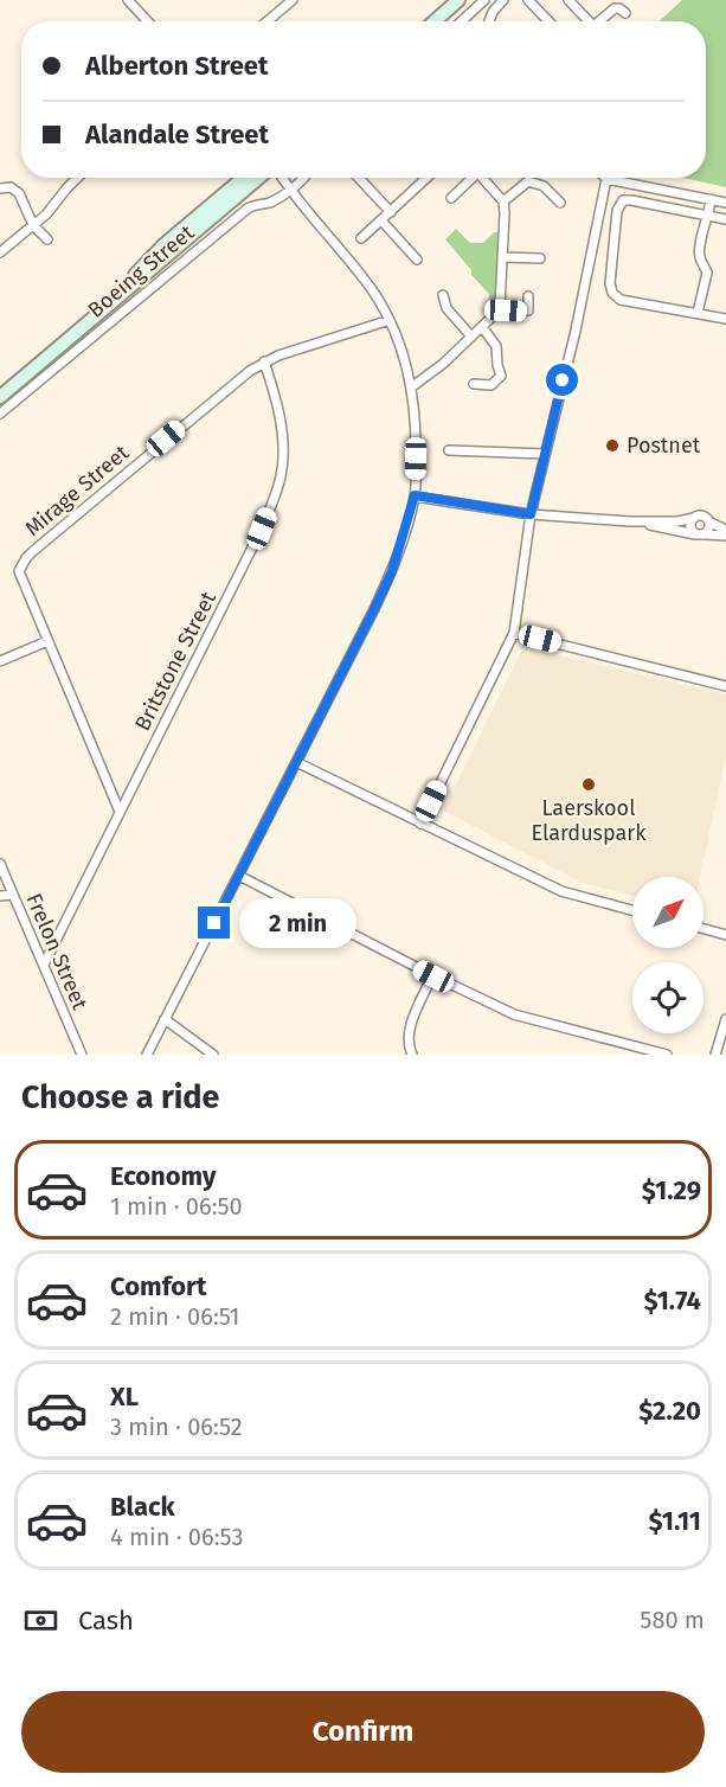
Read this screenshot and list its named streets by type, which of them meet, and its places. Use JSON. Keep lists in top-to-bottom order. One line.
{"streets":{"main road":["Boeing Street"],"street":["Mirage Street","Britstone Street","Frelon Street"]},"crossings":[["Mirage Street","Britstone Street"],["Britstone Street","Frelon Street"]],"places":["Postnet","Laerskool Elarduspark"],"north":"top right","page":{"banner":["Alberton Street","Alandale Street"],"bubble":"2 min","heading":"Choose a ride","list":[{"name":"Economy","note":"1 min · 06:50","value":"$1.29"},{"name":"Comfort","note":"2 min · 06:51","value":"$1.74"},{"name":"XL","note":"3 min · 06:52","value":"$2.20"},{"name":"Black","note":"4 min · 06:53","value":"$1.11"}],"pay":["Cash","580 m"],"buttons":"Confirm"}}
